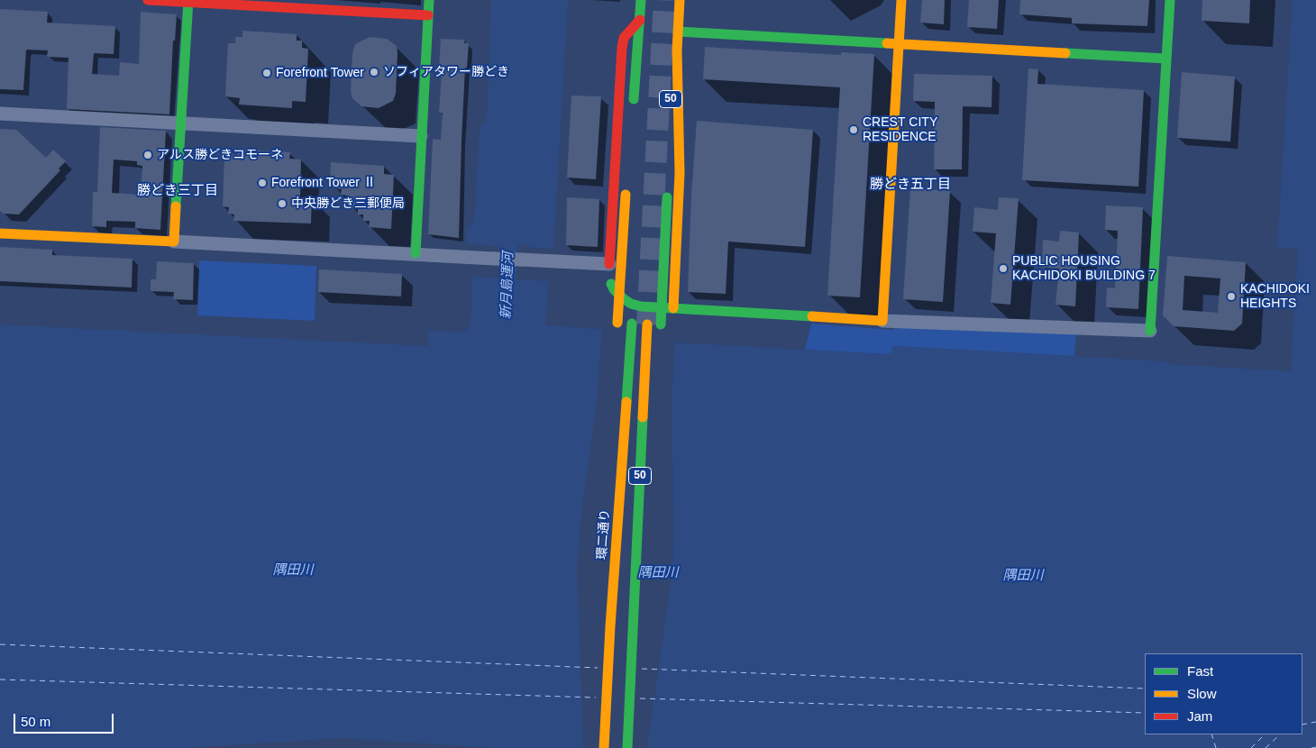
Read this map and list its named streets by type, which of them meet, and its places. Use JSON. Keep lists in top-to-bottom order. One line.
{"streets":{"street":["50","環二通り"]},"crossings":[["50","環二通り"]],"districts":["勝どき五丁目","勝どき三丁目"],"water":["新月島運河","隅田川"],"places":["ソフィアタワー勝どき","Forefront Tower","CREST CITY RESIDENCE","アルス勝どきコモーネ","Forefront Tower Ⅱ","中央勝どき三郵便局","PUBLIC HOUSING KACHIDOKI BUILDING 7","KACHIDOKI HEIGHTS"],"legend":["Fast","Slow","Jam"],"scale_bar":"50 m"}
